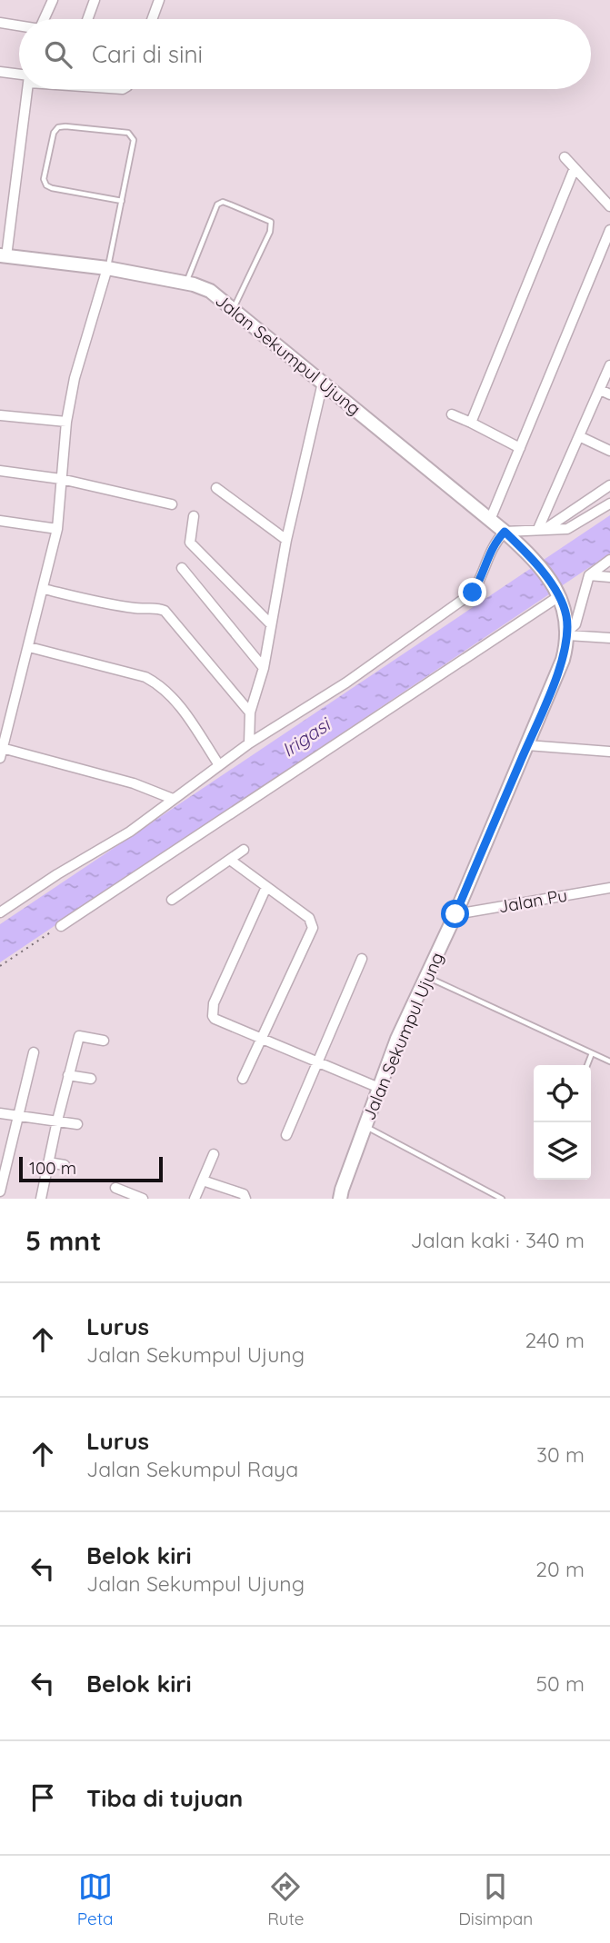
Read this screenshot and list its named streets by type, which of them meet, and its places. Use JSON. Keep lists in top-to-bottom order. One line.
{"streets":{"main road":["Jalan Sekumpul Ujung"],"street":["Jalan Pu"]},"crossings":[["Jalan Sekumpul Ujung","Jalan Pu"]],"water":["Irigasi"],"scale_bar":"100 m","page":{"search":"Cari di sini","scale":"100 m","heading":["5 mnt","Jalan kaki · 340 m"],"list":[["Lurus","Jalan Sekumpul Ujung","240 m"],["Lurus","Jalan Sekumpul Raya","30 m"],["Belok kiri","Jalan Sekumpul Ujung","20 m"],["Belok kiri","50 m"],"Tiba di tujuan"],"nav":["Peta","Rute","Disimpan"]}}
